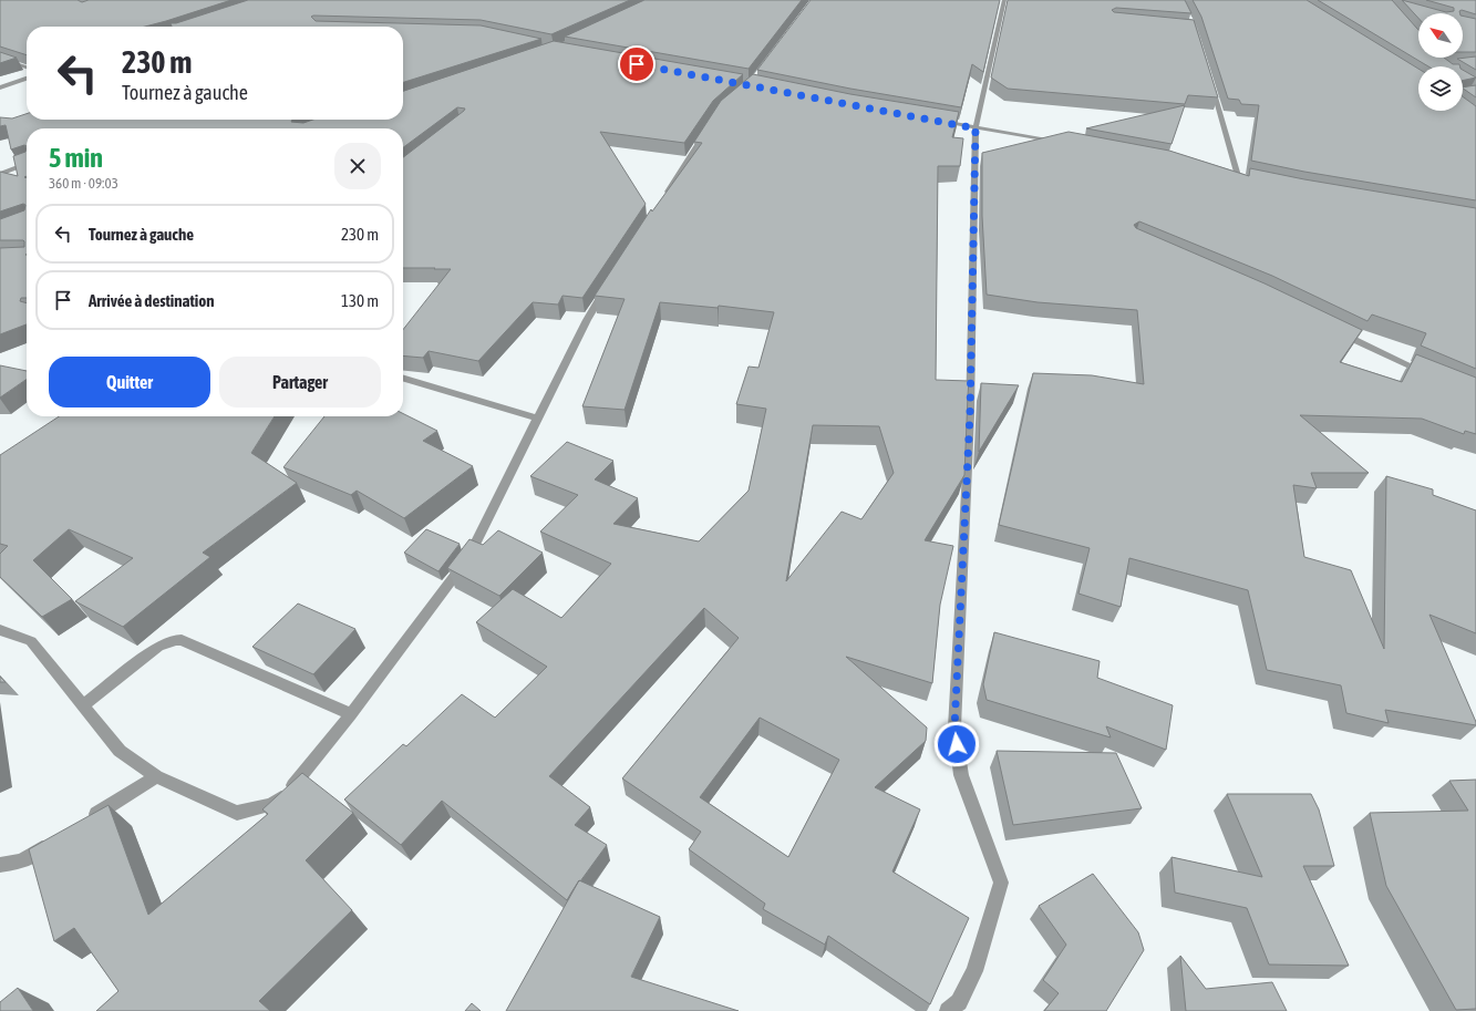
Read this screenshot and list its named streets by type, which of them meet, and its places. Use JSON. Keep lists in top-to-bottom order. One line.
{"north":"top left","page":{"turn":["230 m","Tournez à gauche"],"heading":["5 min","360 m · 09:03"],"list":[{"name":"Tournez à gauche","value":"230 m"},{"name":"Arrivée à destination","value":"130 m"}],"buttons":["Quitter","Partager"]}}
